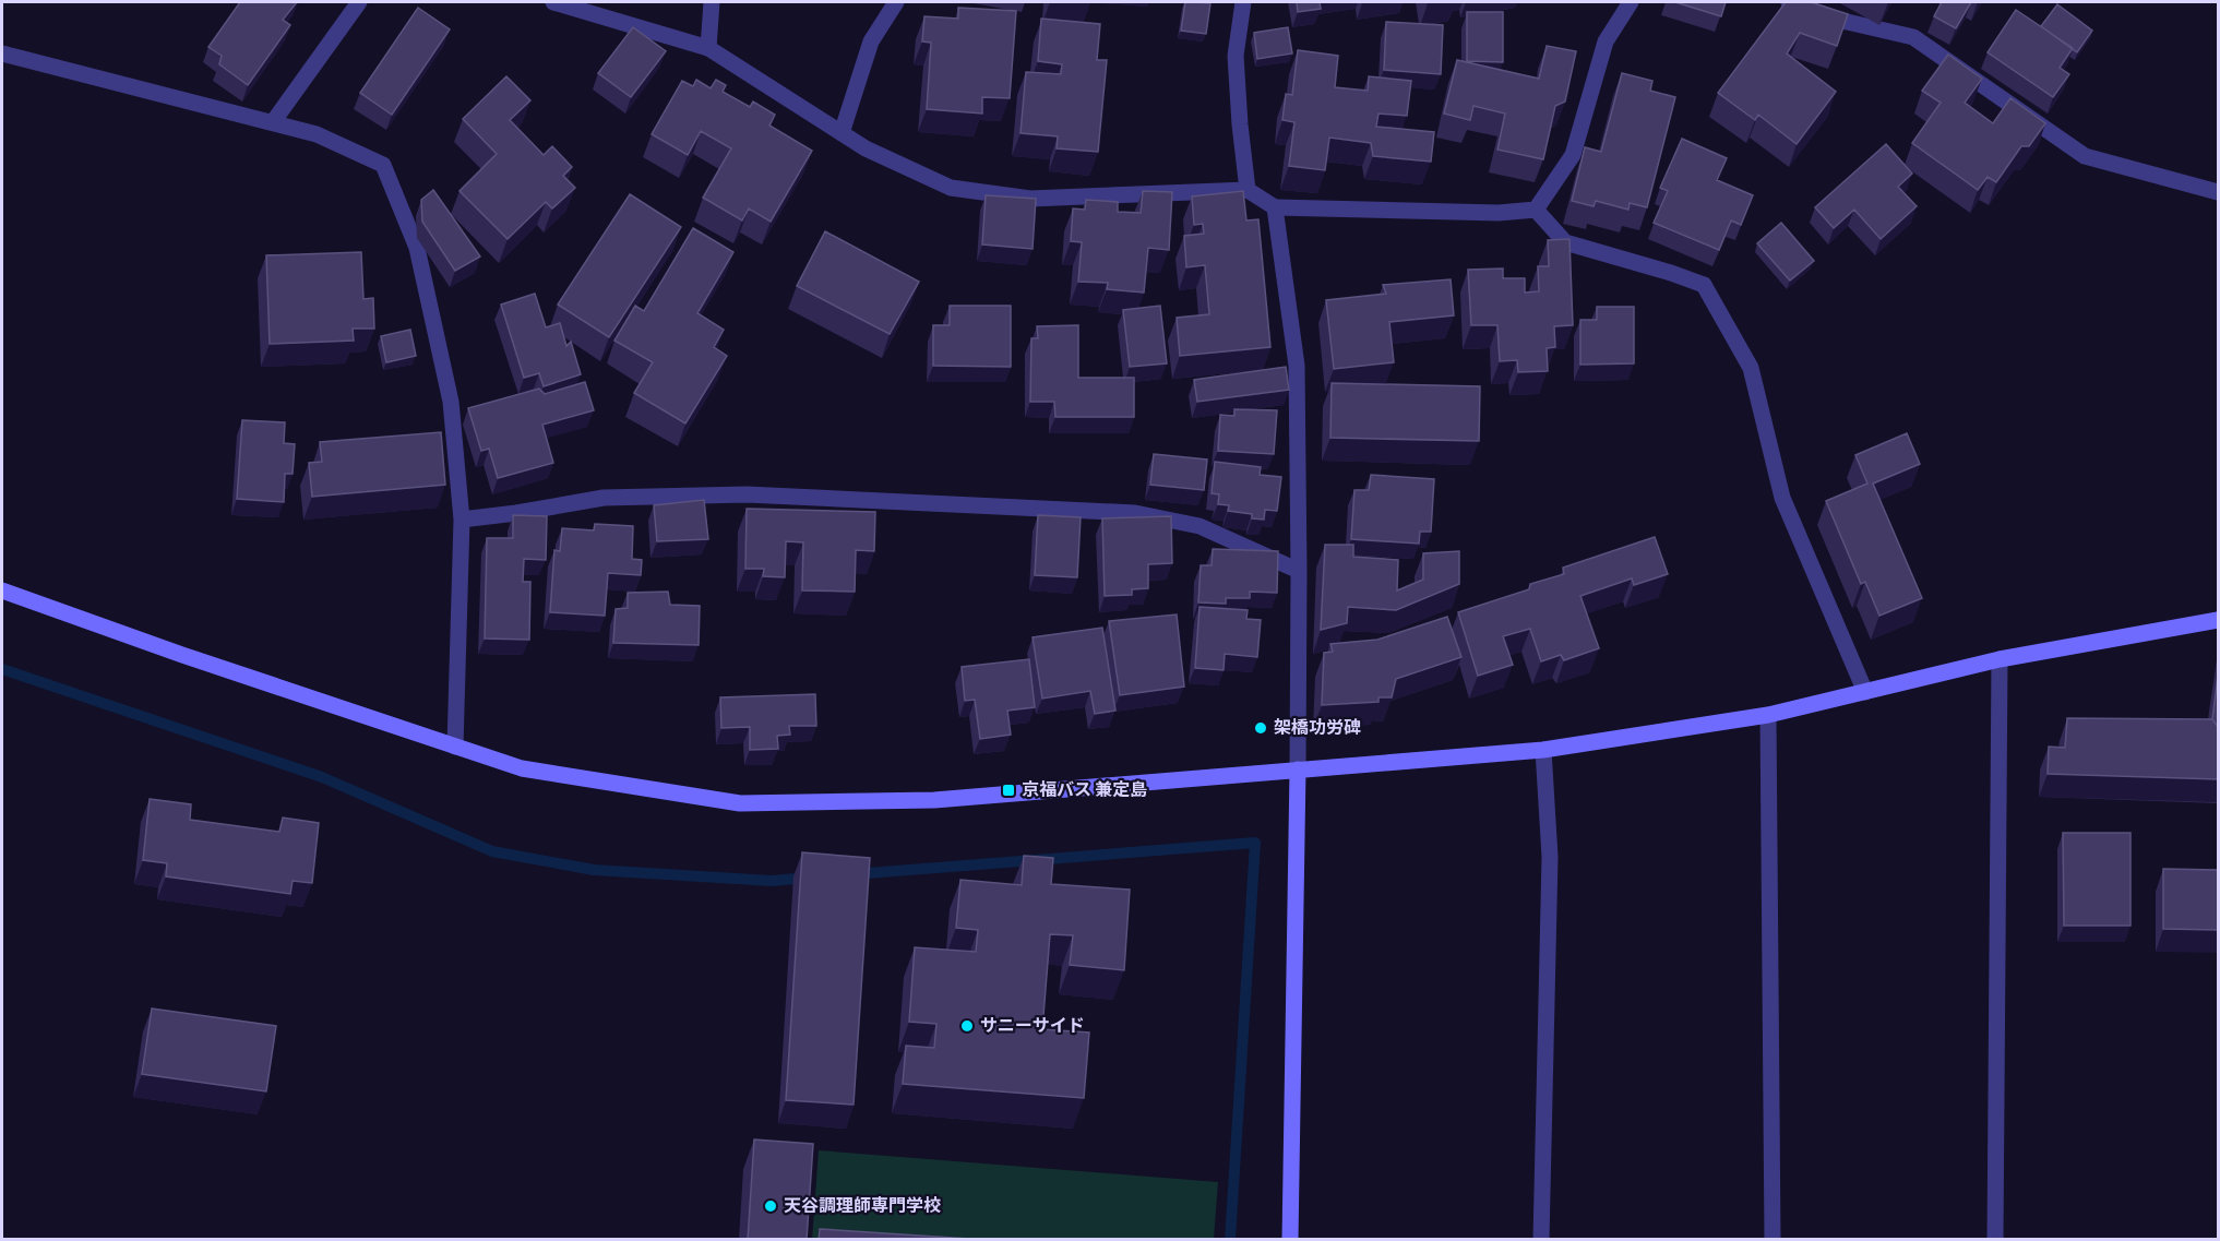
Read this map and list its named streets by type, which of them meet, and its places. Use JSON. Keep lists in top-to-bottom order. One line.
{"places":{"other":["架橋功労碑","サニーサイド","天谷調理師専門学校"],"transit":["京福バス 兼定島"]}}
